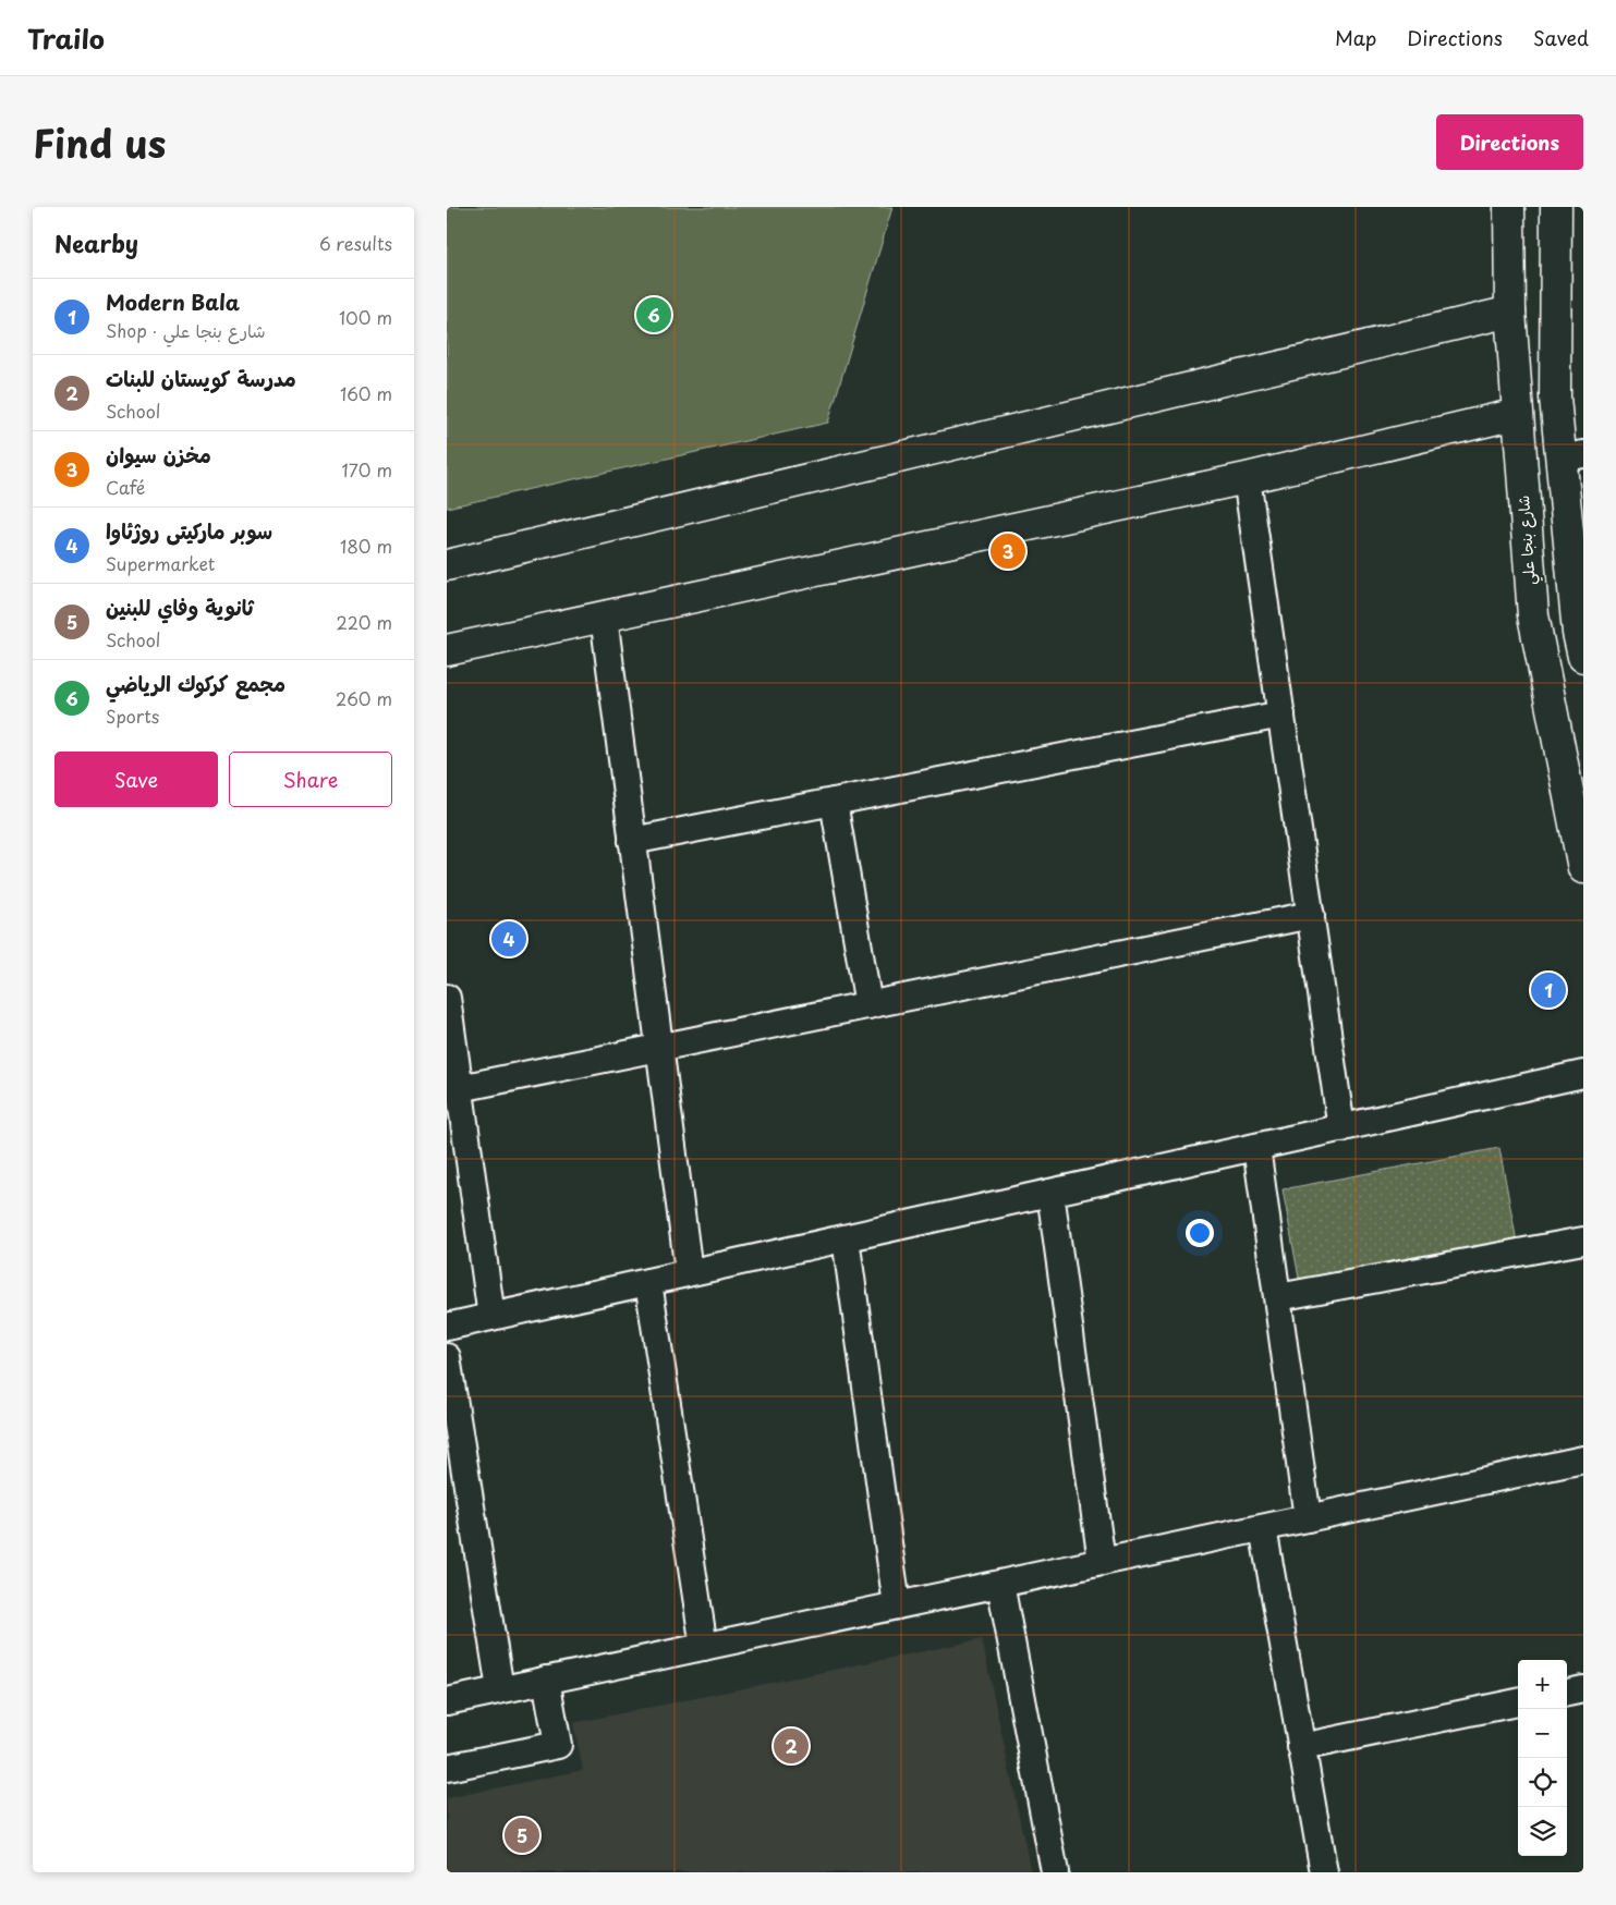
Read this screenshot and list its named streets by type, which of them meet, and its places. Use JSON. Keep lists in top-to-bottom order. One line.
{"streets":{"street":["شارع بنجا علي"]},"page":{"header":"Trailo","nav":["Map","Directions","Saved"],"title":"Find us","buttons":["Directions",["Save","Share"]],"heading":["Nearby","6 results"],"list":[{"mark":"1","name":"Modern Bala","note":"Shop · شارع بنجا علي","value":"100 m"},{"mark":"2","name":"مدرسة كويستان للبنات","note":"School","value":"160 m"},{"mark":"3","name":"مخزن سيوان","note":"Café","value":"170 m"},{"mark":"4","name":"سوبر ماركيتى روژئاوا","note":"Supermarket","value":"180 m"},{"mark":"5","name":"ثانوية وفاي للبنين","note":"School","value":"220 m"},{"mark":"6","name":"مجمع كركوك الرياضي","note":"Sports","value":"260 m"}],"pins":["6","3","4","1","2","5"],"map_buttons":["+","−"]}}
